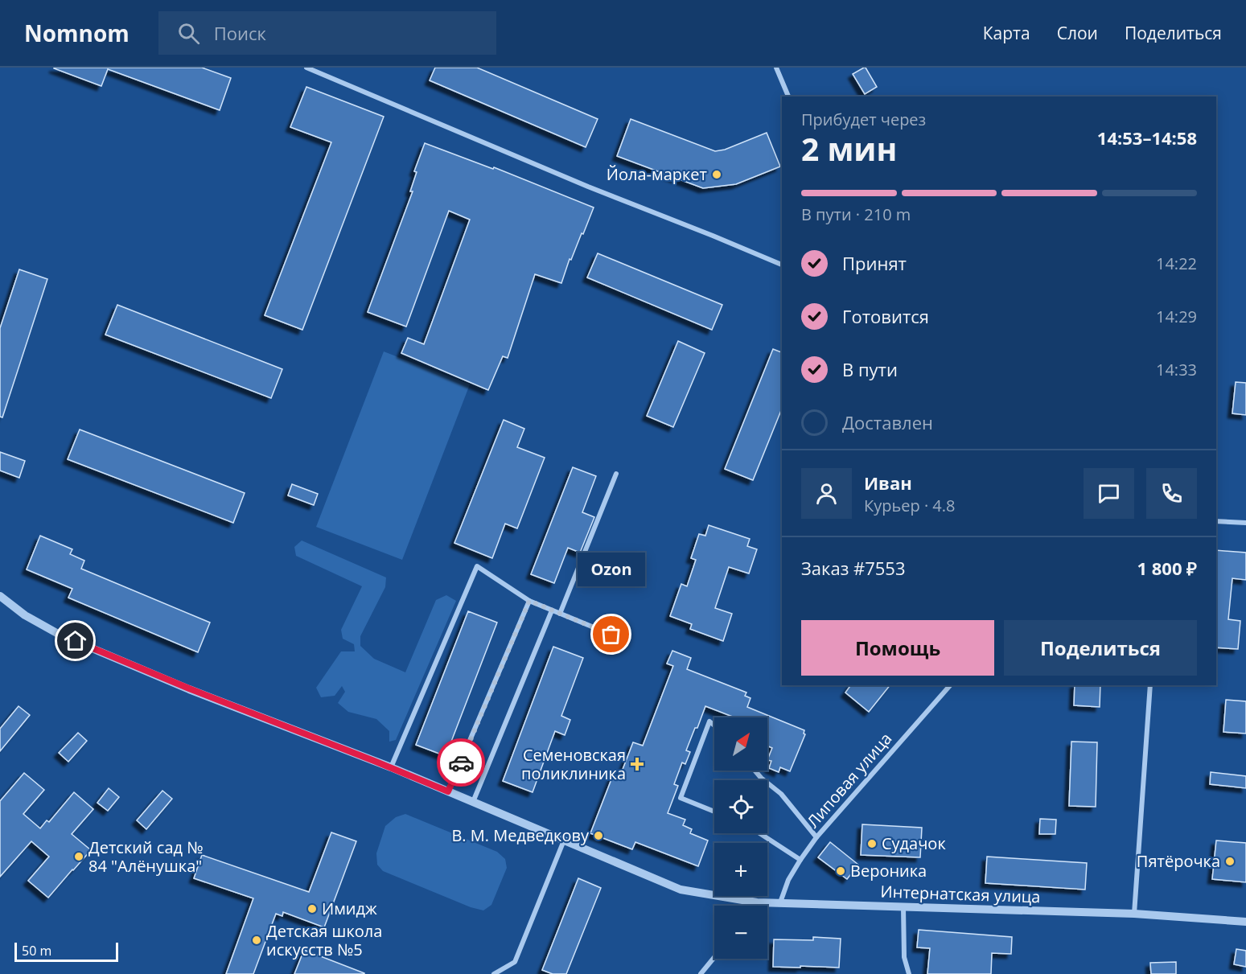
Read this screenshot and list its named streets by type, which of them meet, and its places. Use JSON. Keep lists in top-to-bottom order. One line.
{"streets":{"street":["Липовая улица","Интернатская улица"]},"crossings":[["Липовая улица","Интернатская улица"]],"places":{"other":["Йола-маркет","Ozon","В. М. Медведкову","Судачок","Детский сад № 84 \"Алёнушка\"","Пятёрочка","Вероника","Имидж","Детская школа искусств №5"],"health":["Семеновская поликлиника"]},"scale_bar":"50 m","north":"top right","page":{"header":"Nomnom","search":"Поиск","nav":["Карта","Слои","Поделиться"],"heading":["2 мин","Прибудет через","14:53–14:58"],"panel":["Иван","Курьер · 4.8","Заказ #7553","1 800 ₽"],"bar":"В пути · 210 m","list":[["Принят","14:22"],["Готовится","14:29"],["В пути","14:33"],"Доставлен"],"bubble":"Ozon","buttons":["Помощь","Поделиться"],"map_buttons":["+","−"],"scale":"50 m"}}
